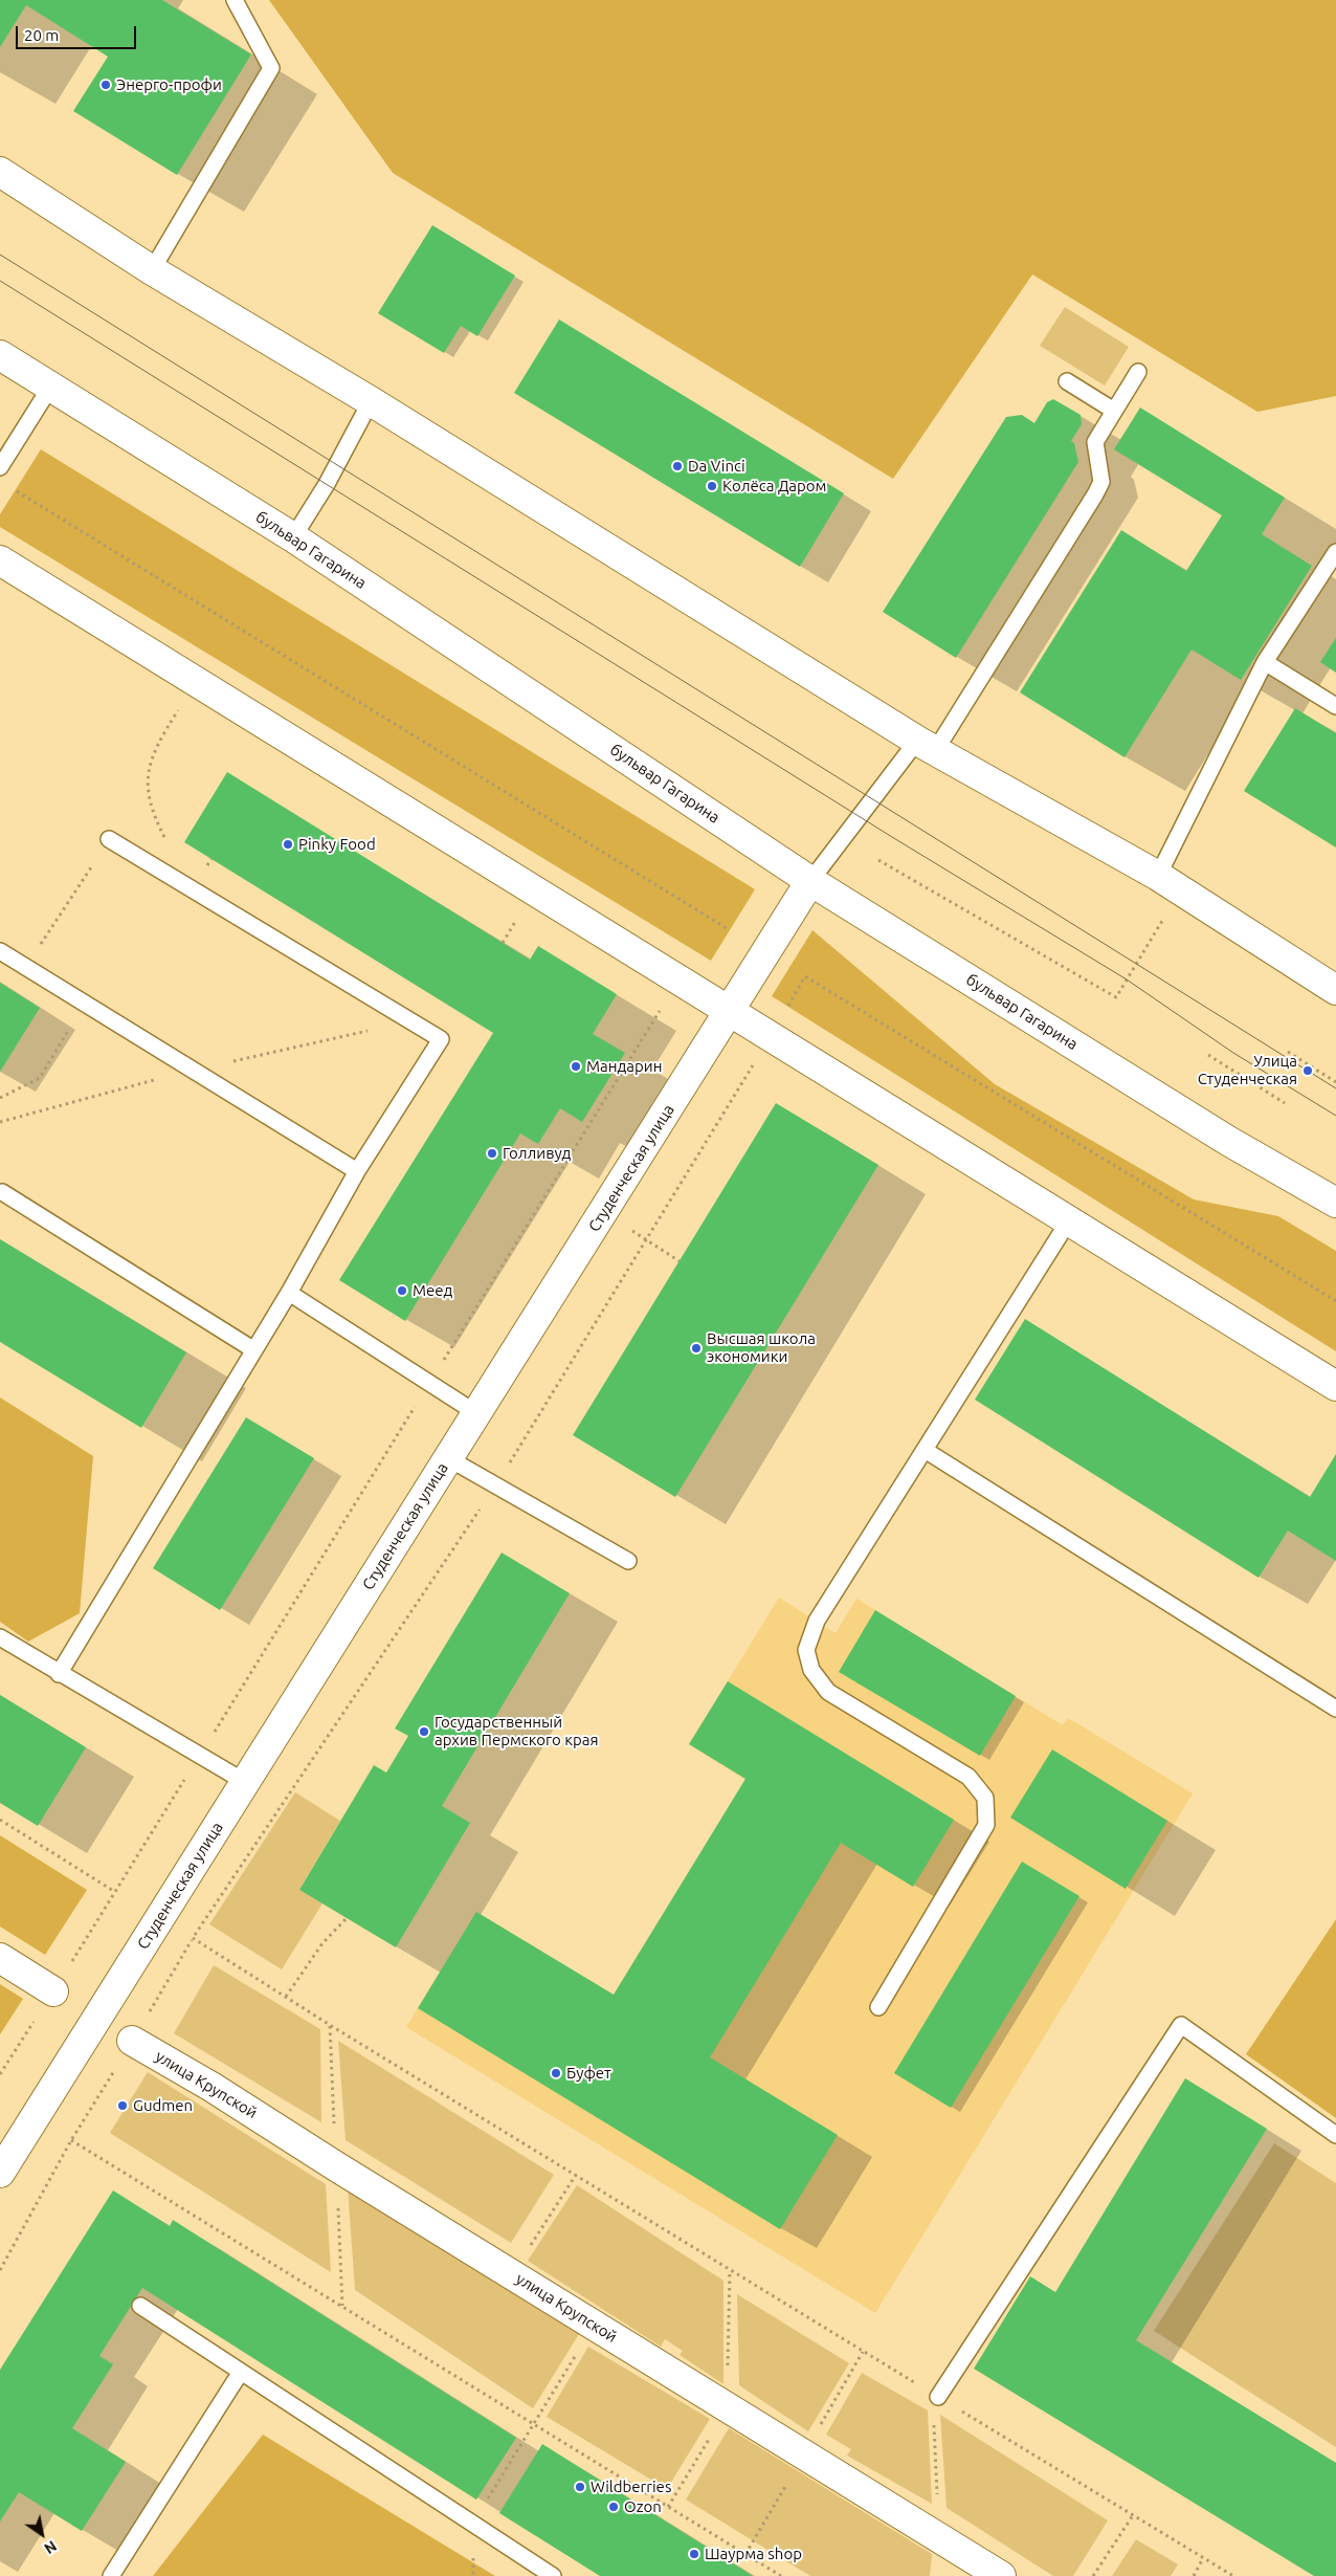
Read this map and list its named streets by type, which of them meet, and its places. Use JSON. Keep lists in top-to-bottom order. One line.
{"streets":{"street":["бульвар Гагарина","Студенческая улица","улица Крупской"]},"crossings":[["бульвар Гагарина","Студенческая улица"]],"places":["Энерго-профи","Da Vinci","Колёса Даром","Pinky Food","Мандарин","Улица Студенческая","Голливуд","Меед","Высшая школа экономики","Государственный архив Пермского края","Буфет","Gudmen","Wildberries","Ozon","Шаурма shop"],"scale_bar":"20 m","north":"bottom right"}
